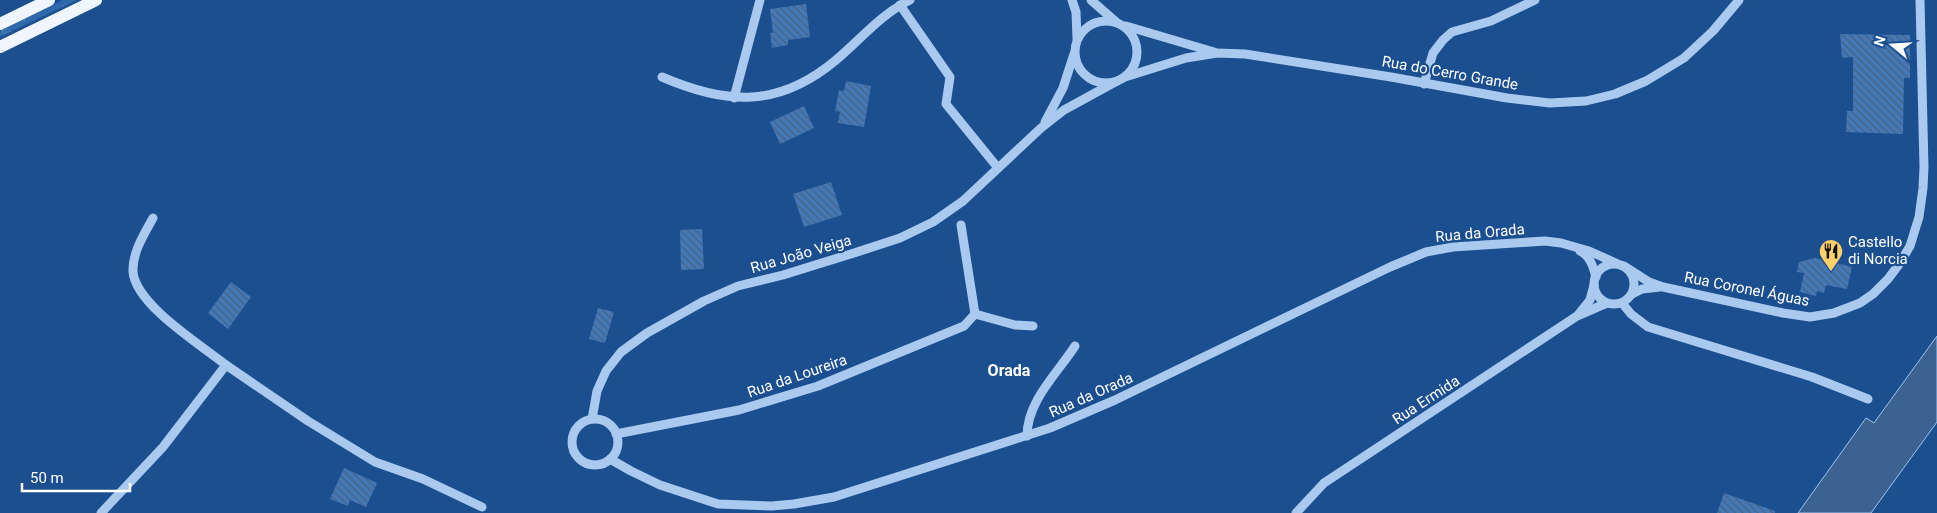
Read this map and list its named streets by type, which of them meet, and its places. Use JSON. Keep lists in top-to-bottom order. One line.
{"streets":{"street":["Rua do Cerro Grande","Rua da Orada","Rua João Veiga","Rua Coronel Águas","Rua da Loureira","Rua Ermida"]},"crossings":[["Rua da Orada","Rua João Veiga"],["Rua da Orada","Rua Coronel Águas"],["Rua da Orada","Rua da Loureira"],["Rua João Veiga","Rua da Loureira"]],"districts":["Orada"],"places":{"restaurant":["Castello di Norcia"]},"scale_bar":"50 m","north":"left"}
